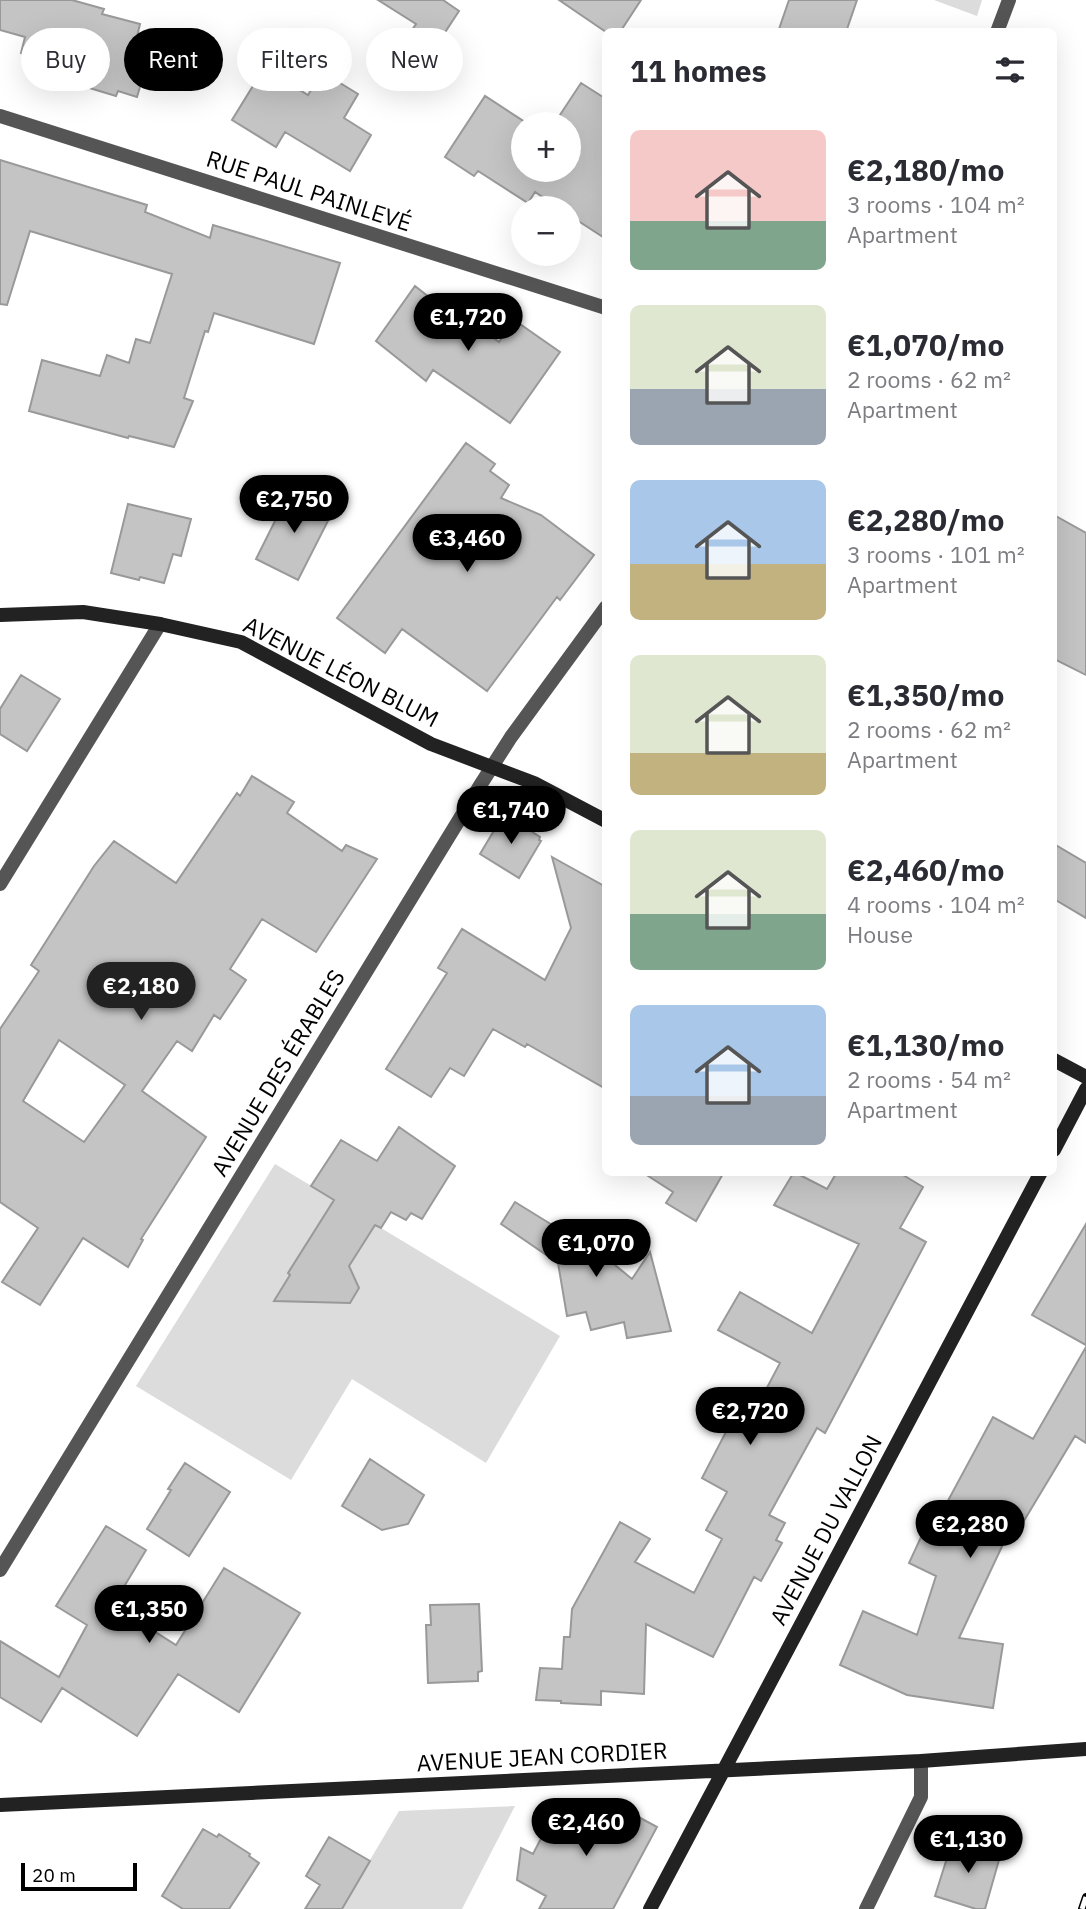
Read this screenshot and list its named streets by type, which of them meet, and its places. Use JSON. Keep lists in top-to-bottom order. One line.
{"streets":{"street":["RUE PAUL PAINLEVÉ","AVENUE LÉON BLUM","AVENUE DES ÉRABLES","AVENUE DU VALLON","AVENUE JEAN CORDIER"]},"crossings":[["AVENUE LÉON BLUM","AVENUE DES ÉRABLES"],["AVENUE DU VALLON","AVENUE JEAN CORDIER"]],"scale_bar":"20 m","page":{"chip":["Buy","Rent","Filters","New"],"heading":"11 homes","map_buttons":["+","−"],"list":[{"name":"€2,180/mo","note":"3 rooms · 104 m² · Apartment"},{"name":"€1,070/mo","note":"2 rooms · 62 m² · Apartment"},{"name":"€2,280/mo","note":"3 rooms · 101 m² · Apartment"},{"name":"€1,350/mo","note":"2 rooms · 62 m² · Apartment"},{"name":"€2,460/mo","note":"4 rooms · 104 m² · House"},{"name":"€1,130/mo","note":"2 rooms · 54 m² · Apartment"}],"price":["€1,720","€2,750","€3,460","€1,740","€2,180","€1,070","€2,720","€2,280","€1,350","€2,460","€1,130"],"scale":"20 m"}}
